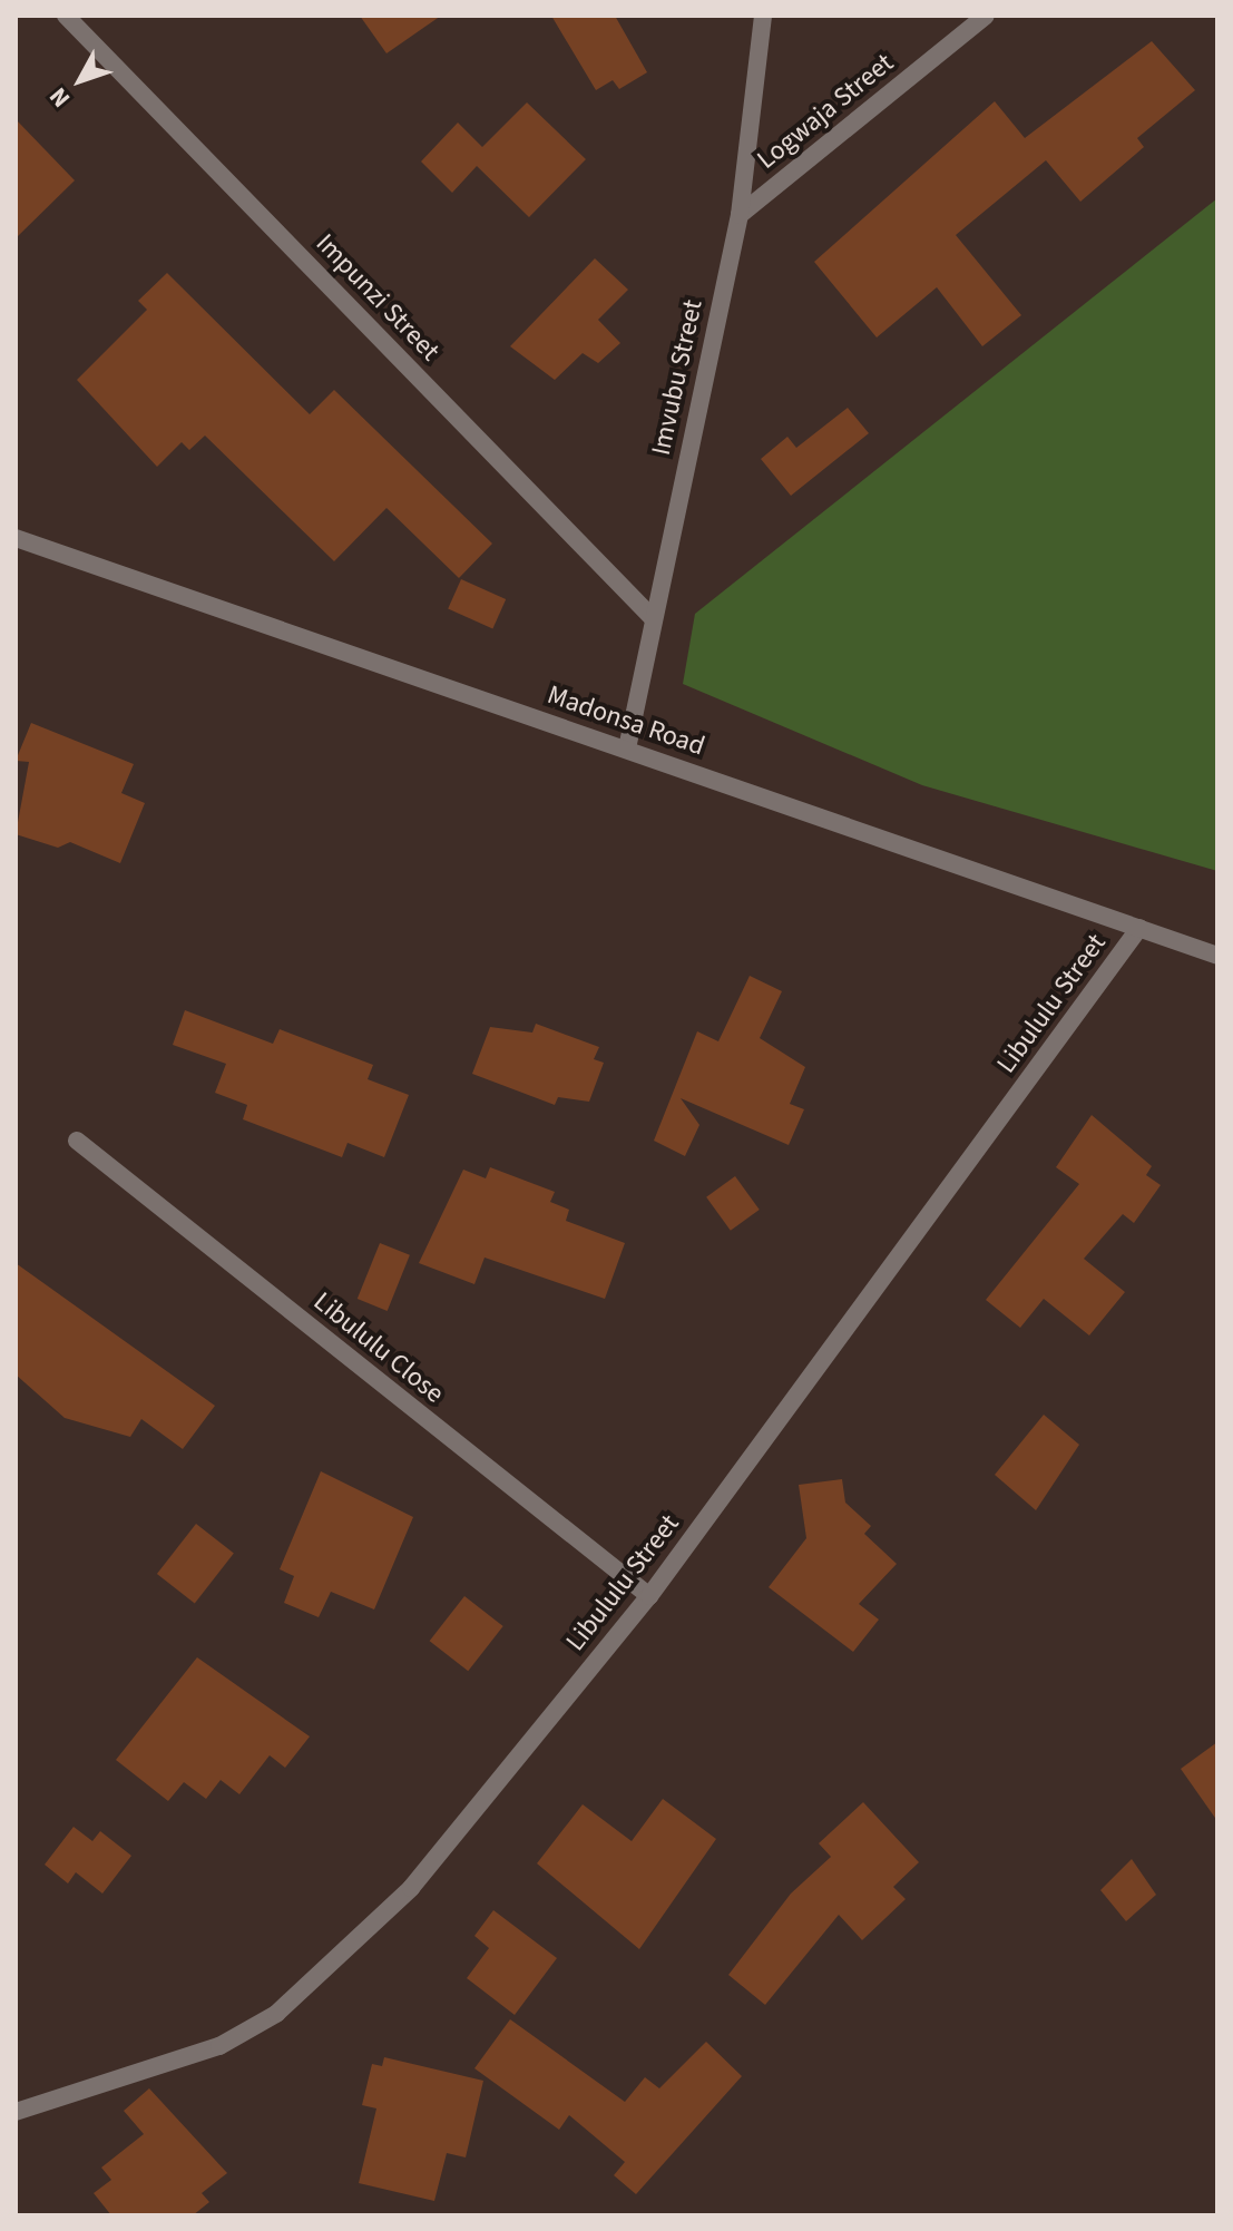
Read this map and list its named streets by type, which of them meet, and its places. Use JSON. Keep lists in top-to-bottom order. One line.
{"streets":{"street":["Logwaja Street","Impunzi Street","Imvubu Street","Madonsa Road","Libululu Street","Libululu Close"]},"crossings":[["Logwaja Street","Imvubu Street"],["Impunzi Street","Imvubu Street"],["Imvubu Street","Madonsa Road"],["Madonsa Road","Libululu Street"],["Libululu Street","Libululu Close"]],"north":"bottom left"}
